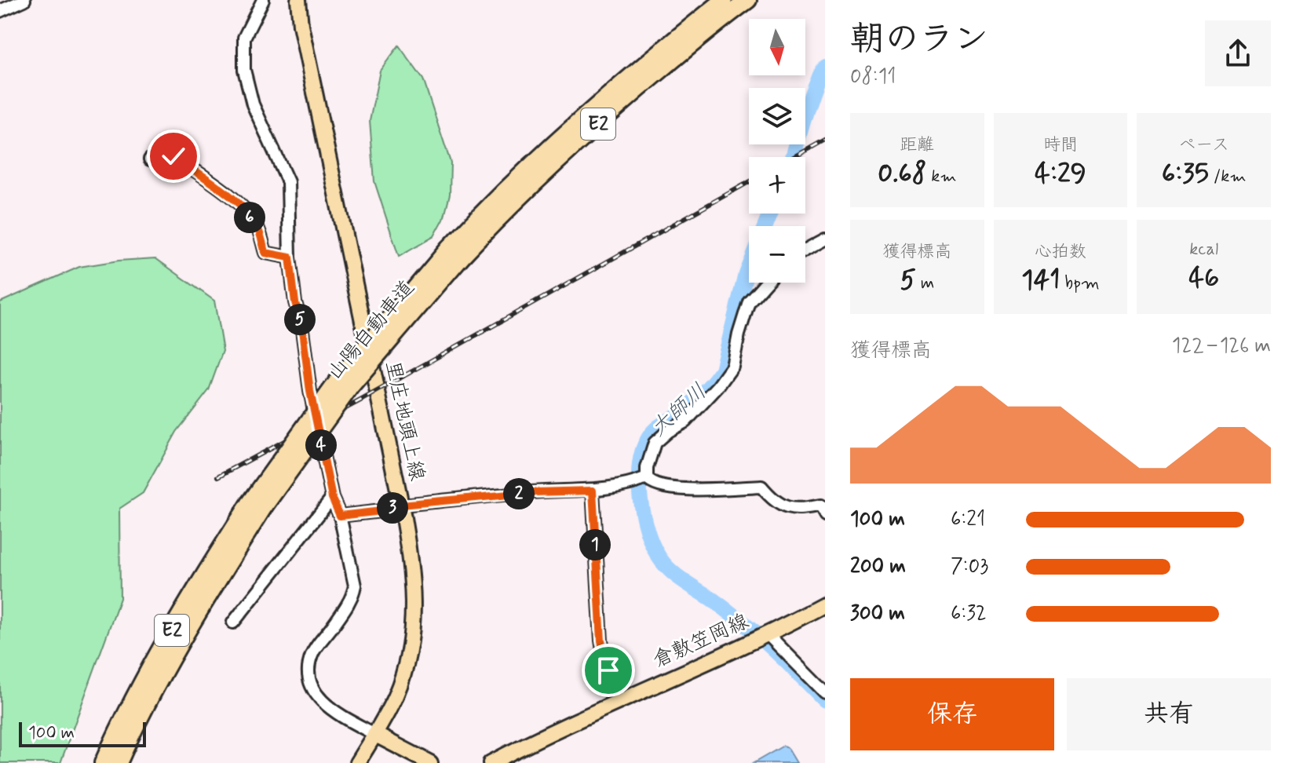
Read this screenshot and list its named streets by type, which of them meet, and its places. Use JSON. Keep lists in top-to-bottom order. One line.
{"streets":{"highway":["E2","山陽自動車道"],"main road":["里庄地頭上線","倉敷笠岡線"]},"water":["大師川"],"scale_bar":"100 m","north":"bottom","page":{"heading":["朝のラン","08:11"],"map_buttons":["+","−"],"stats":[["距離","0.68 km"],["時間","4:29"],["ペース","6:35 /km"],["獲得標高","5 m"],["心拍数","141 bpm"],["kcal","46"]],"pins":["6","5","4","2","3","1"],"chart":["獲得標高","122–126 m"],"list":[{"name":"100 m","note":"6:21"},{"name":"200 m","note":"7:03"},{"name":"300 m","note":"6:32"}],"buttons":["保存","共有"],"scale":"100 m"}}
